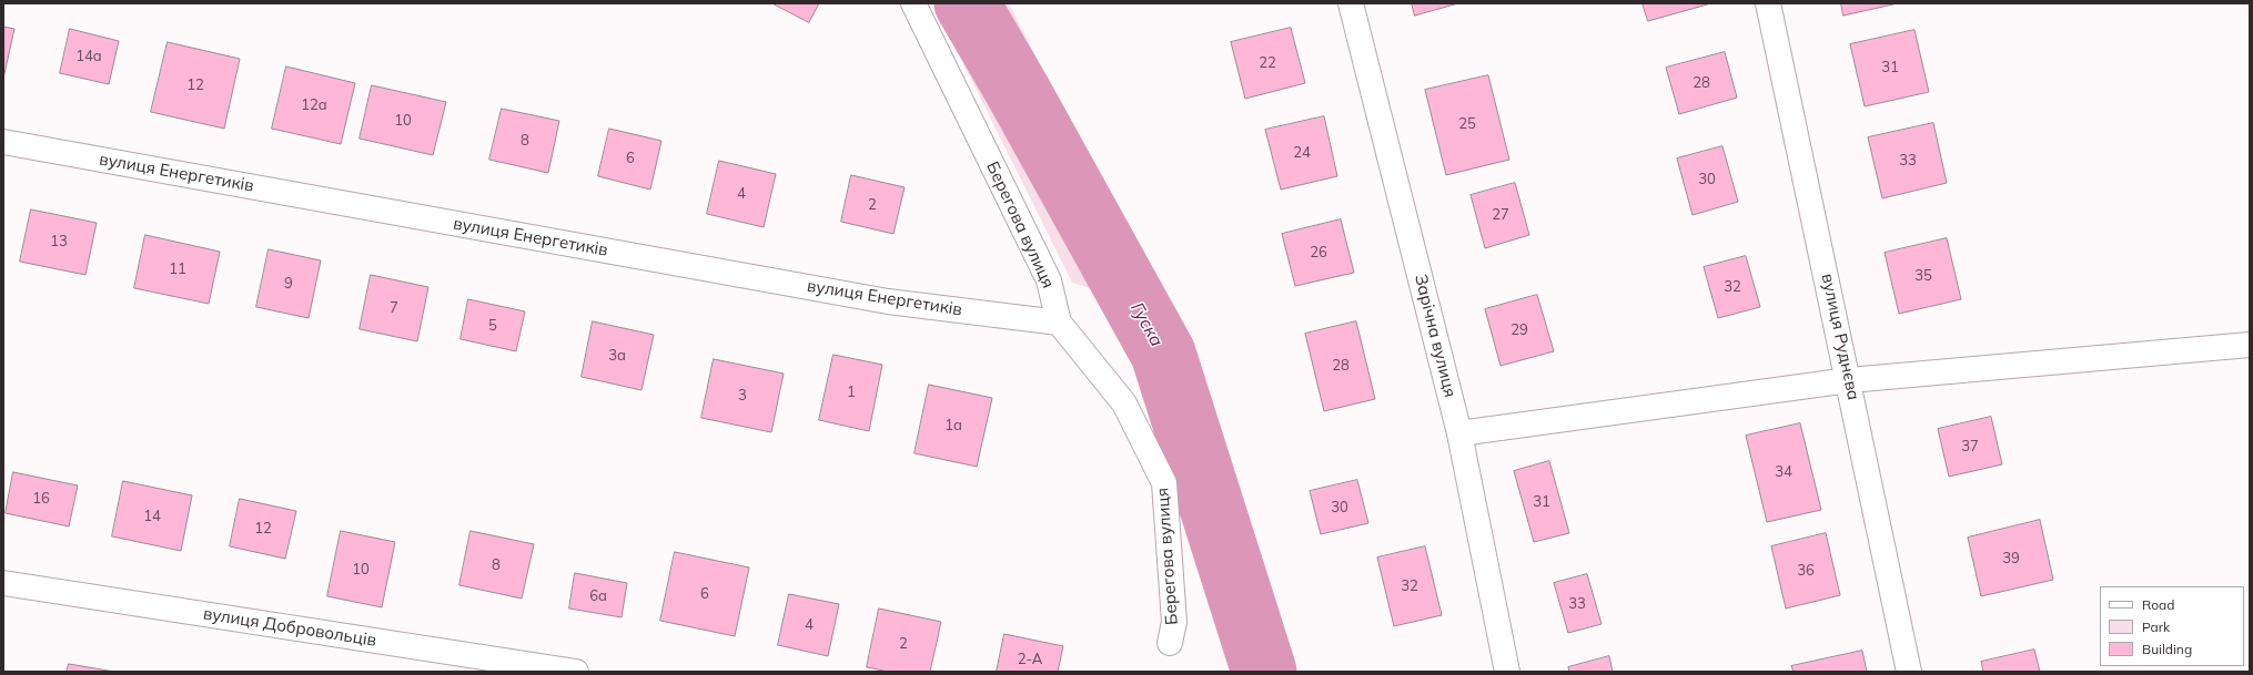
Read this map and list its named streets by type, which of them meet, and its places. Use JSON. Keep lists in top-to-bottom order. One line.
{"streets":{"street":["вулиця Енергетиків","Берегова вулиця","Зарічна вулиця","вулиця Руднєва","вулиця Добровольців"]},"crossings":[["вулиця Енергетиків","Берегова вулиця"]],"water":["Гуска"],"house_numbers":["14а","22","31","28","12","12а","10","25","8","24","6","33","30","4","2","27","13","26","11","35","9","32","7","5","29","3а","28","1","3","1а","37","34","16","31","30","14","12","39","8","10","36","32","6","6а","33","4","2","2-А"],"legend":["Road","Park","Building"]}
